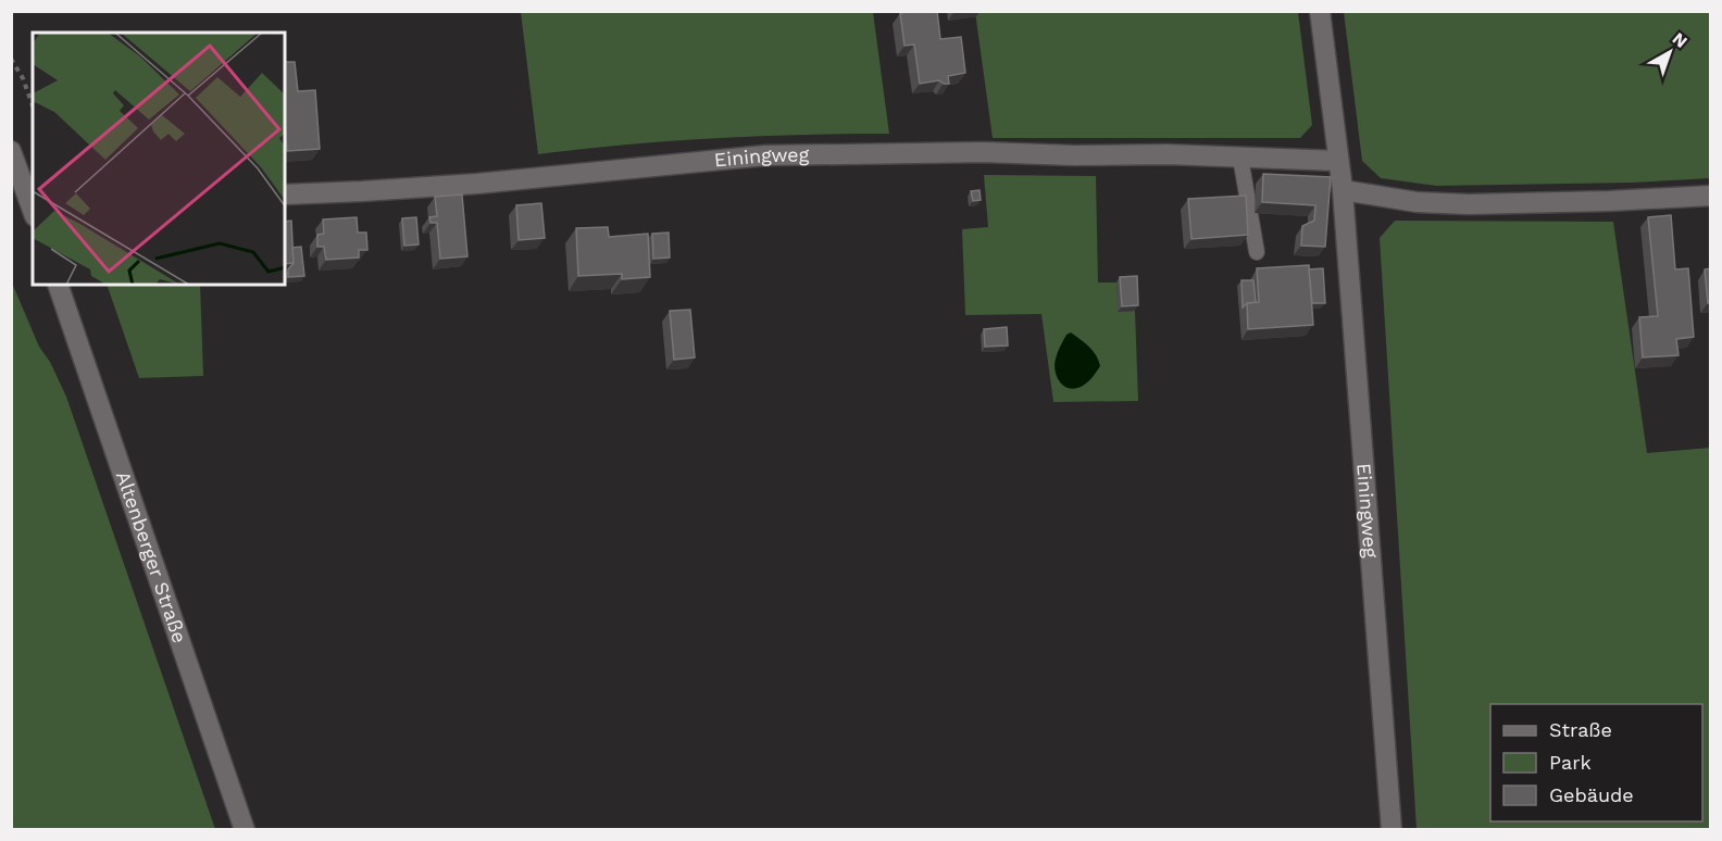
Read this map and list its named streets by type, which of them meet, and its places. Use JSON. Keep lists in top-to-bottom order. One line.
{"streets":{"street":["Einingweg","Altenberger Straße"]},"legend":["Straße","Park","Gebäude"],"north":"top right"}
